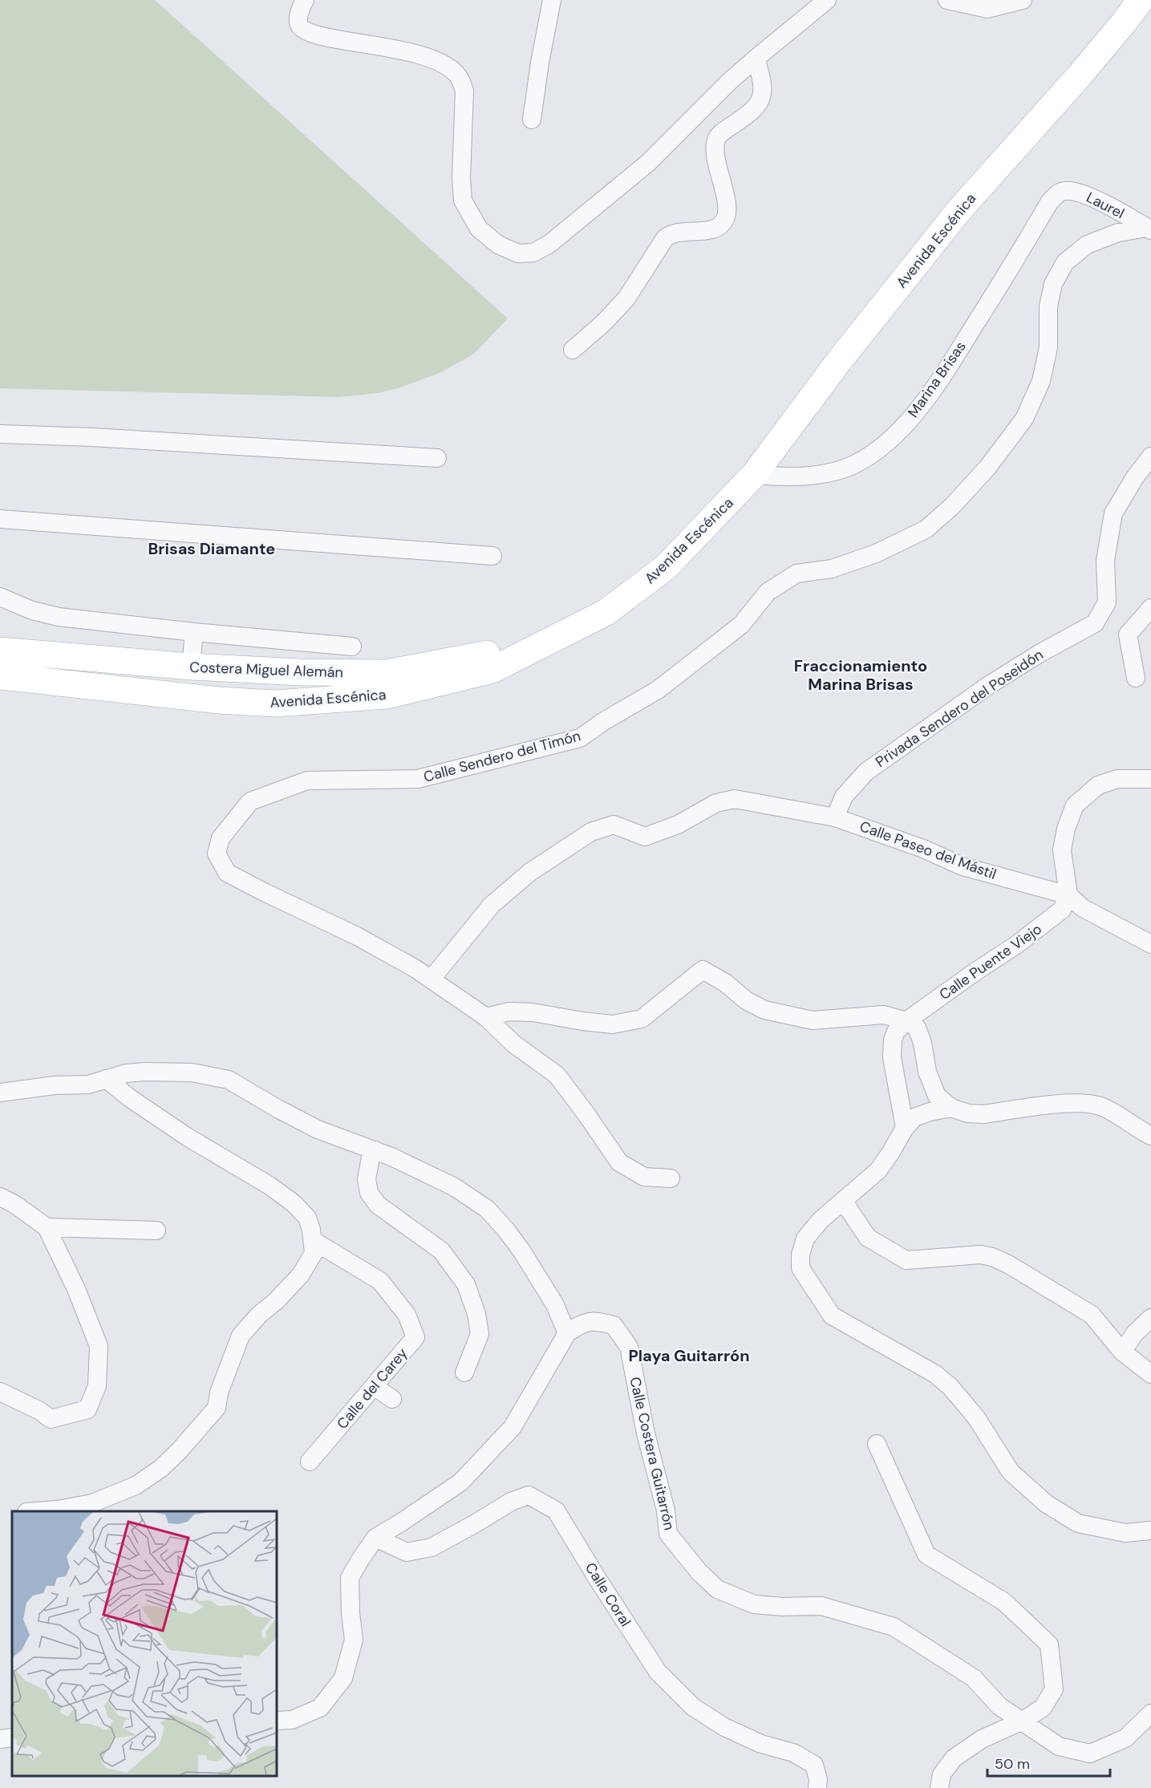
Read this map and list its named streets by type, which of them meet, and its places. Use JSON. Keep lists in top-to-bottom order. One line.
{"streets":{"main road":["Avenida Escénica","Costera Miguel Alemán"],"street":["Laurel","Marina Brisas","Privada Sendero del Poseidón","Calle Sendero del Timón","Calle Paseo del Mástil","Calle Puente Viejo","Calle del Carey","Calle Costera Guitarrón","Calle Coral"]},"crossings":[["Laurel","Marina Brisas"],["Laurel","Calle Sendero del Timón"],["Avenida Escénica","Marina Brisas"],["Avenida Escénica","Costera Miguel Alemán"],["Privada Sendero del Poseidón","Calle Paseo del Mástil"],["Calle Sendero del Timón","Calle Paseo del Mástil"],["Calle Paseo del Mástil","Calle Puente Viejo"]],"districts":["Brisas Diamante","Fraccionamiento Marina Brisas","Playa Guitarrón"],"scale_bar":"50 m"}
